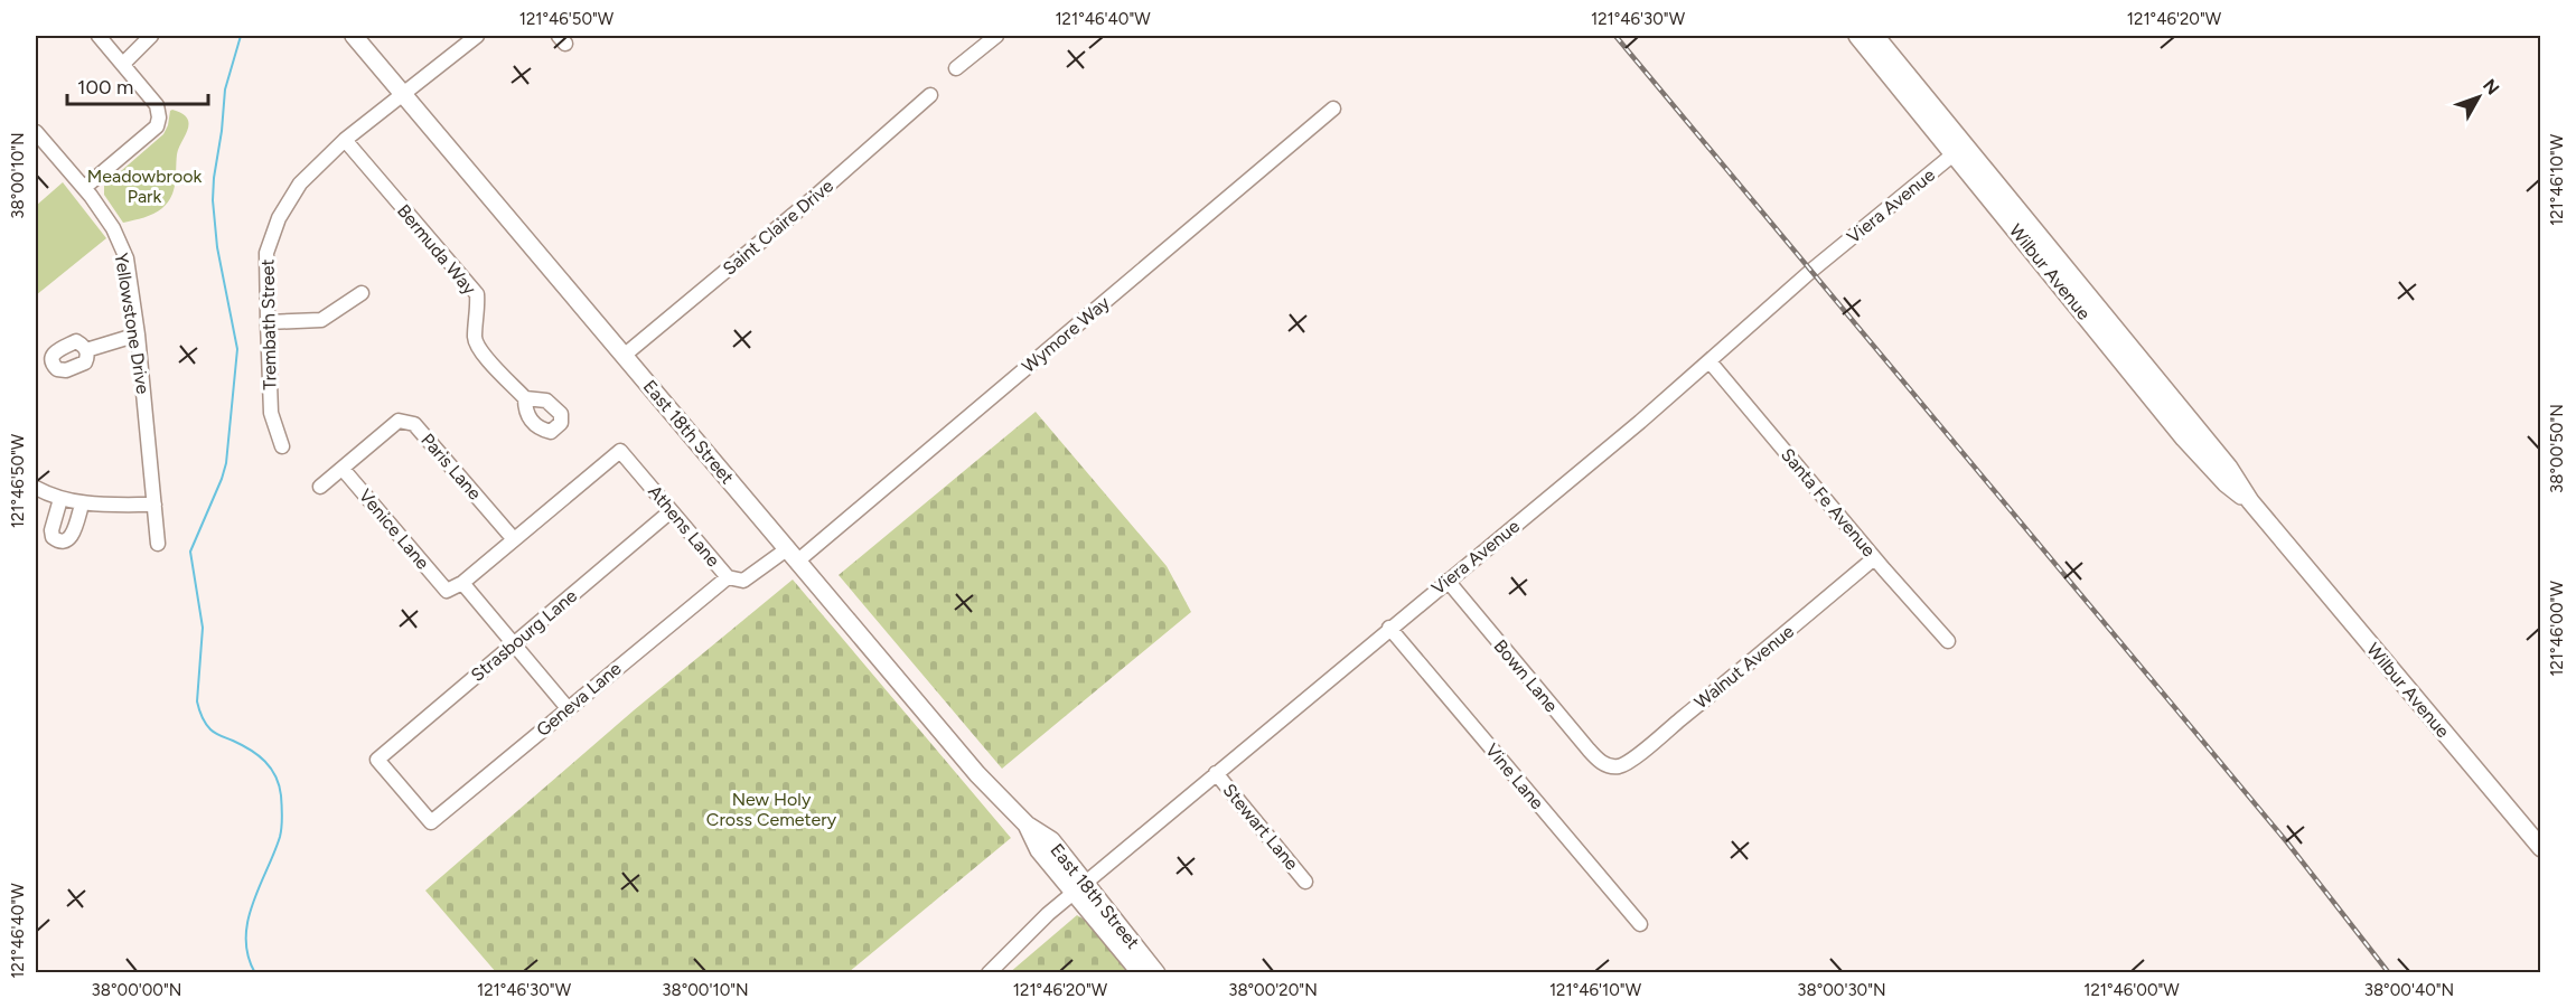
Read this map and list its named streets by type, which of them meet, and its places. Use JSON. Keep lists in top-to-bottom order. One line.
{"streets":{"main road":["Wilbur Avenue","East 18th Street"],"street":["Viera Avenue","Saint Claire Drive","Bermuda Way","Yellowstone Drive","Trembath Street","Wymore Way","Paris Lane","Santa Fe Avenue","Athens Lane","Venice Lane","Strasbourg Lane","Walnut Avenue","Bown Lane","Geneva Lane","Vine Lane","Stewart Lane"]},"crossings":[["Viera Avenue","Wilbur Avenue"],["Viera Avenue","East 18th Street"],["Viera Avenue","Santa Fe Avenue"],["Viera Avenue","Bown Lane"],["Viera Avenue","Vine Lane"],["Viera Avenue","Stewart Lane"],["Saint Claire Drive","East 18th Street"],["Bermuda Way","Trembath Street"],["Trembath Street","East 18th Street"],["Wymore Way","East 18th Street"],["Wymore Way","Athens Lane"],["East 18th Street","Athens Lane"],["Paris Lane","Athens Lane"],["Paris Lane","Venice Lane"],["Santa Fe Avenue","Walnut Avenue"],["Athens Lane","Strasbourg Lane"],["Athens Lane","Geneva Lane"],["Strasbourg Lane","Geneva Lane"],["Walnut Avenue","Bown Lane"]],"parks":["Meadowbrook Park","New Holy Cross Cemetery"],"scale_bar":"100 m","north":"top right","coordinates":["121°46'50\"W","121°46'40\"W","121°46'30\"W","121°46'20\"W","38°00'10\"N","121°46'10\"W","38°00'50\"N","121°46'00\"W","38°00'00\"N","38°00'20\"N","38°00'30\"N","38°00'40\"N"]}
